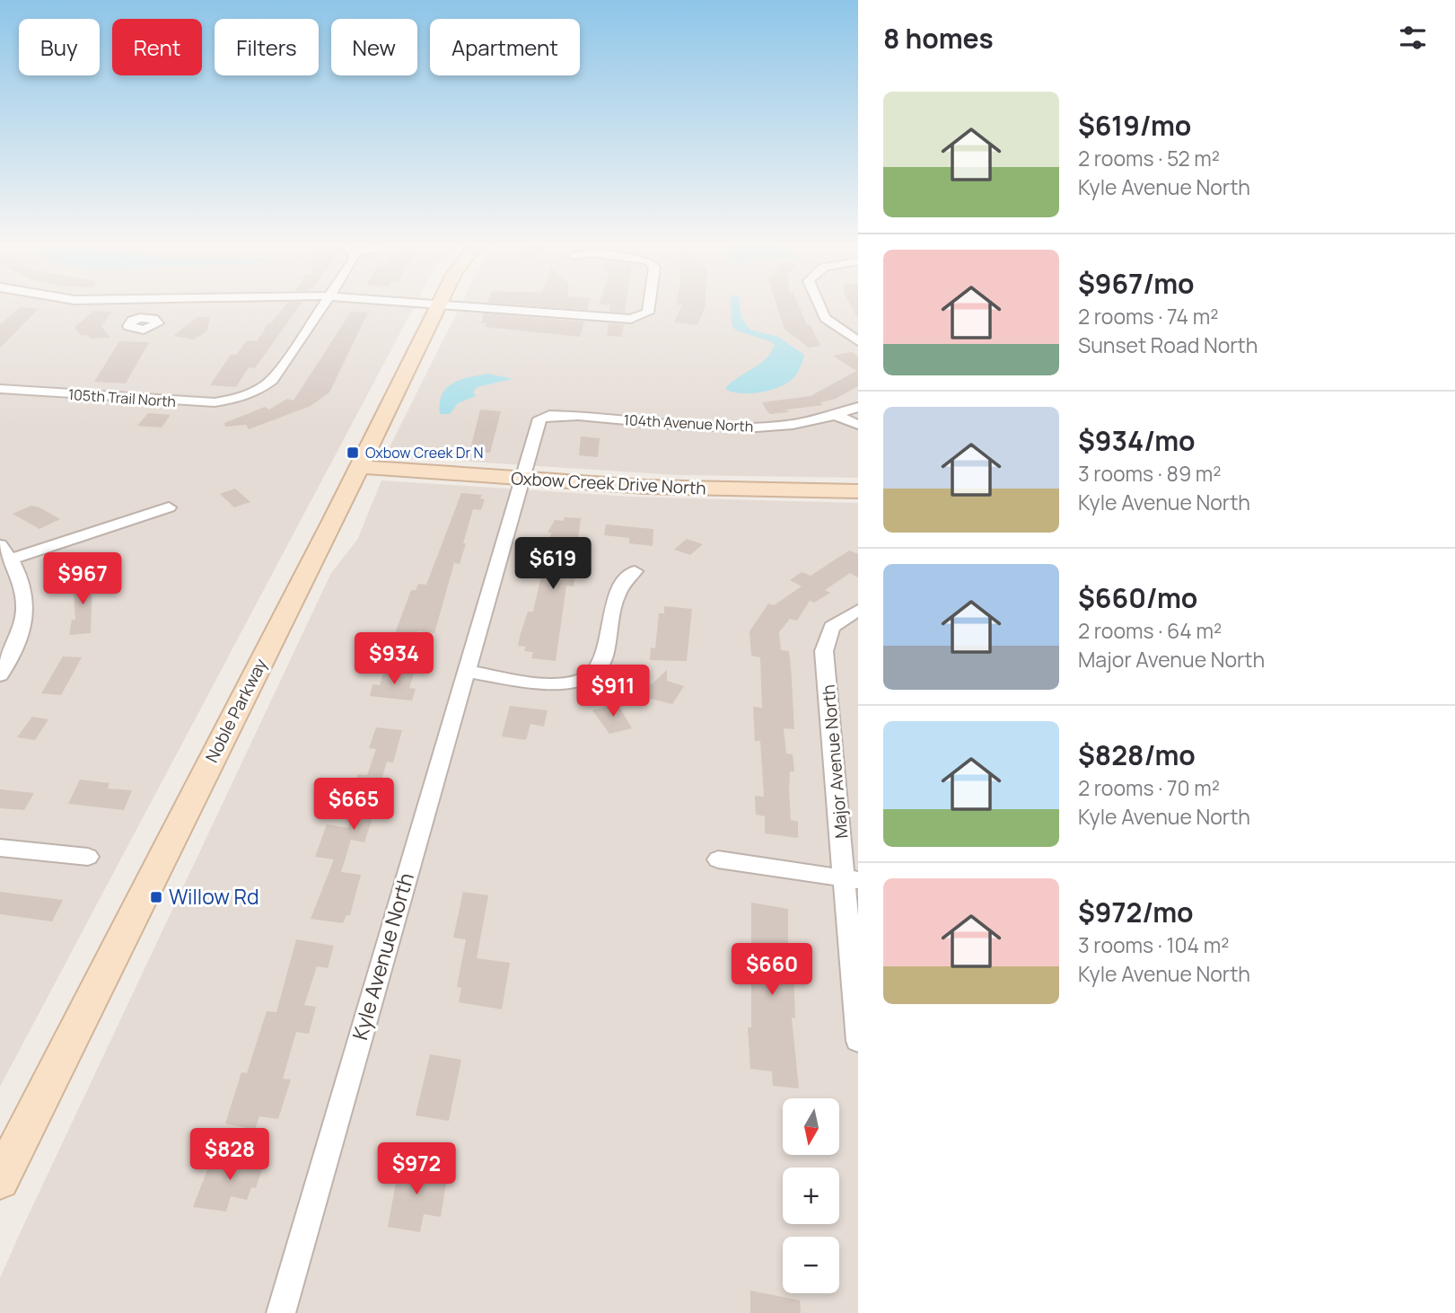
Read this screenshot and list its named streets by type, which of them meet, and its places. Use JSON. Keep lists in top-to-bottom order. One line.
{"streets":{"main road":["Oxbow Creek Drive North","Noble Parkway"],"street":["105th Trail North","104th Avenue North","Major Avenue North","Kyle Avenue North"]},"crossings":[["104th Avenue North","Kyle Avenue North"],["Oxbow Creek Drive North","Noble Parkway"],["Oxbow Creek Drive North","Kyle Avenue North"]],"places":{"transit":["Oxbow Creek Dr N","Willow Rd"]},"north":"bottom","page":{"heading":"8 homes","chip":["Buy","Rent","Filters","New","Apartment"],"list":[{"name":"$619/mo","note":"2 rooms · 52 m² · Kyle Avenue North"},{"name":"$967/mo","note":"2 rooms · 74 m² · Sunset Road North"},{"name":"$934/mo","note":"3 rooms · 89 m² · Kyle Avenue North"},{"name":"$660/mo","note":"2 rooms · 64 m² · Major Avenue North"},{"name":"$828/mo","note":"2 rooms · 70 m² · Kyle Avenue North"},{"name":"$972/mo","note":"3 rooms · 104 m² · Kyle Avenue North"}],"price":["$619","$967","$934","$911","$665","$660","$828","$972"],"map_buttons":["+","−"]}}
